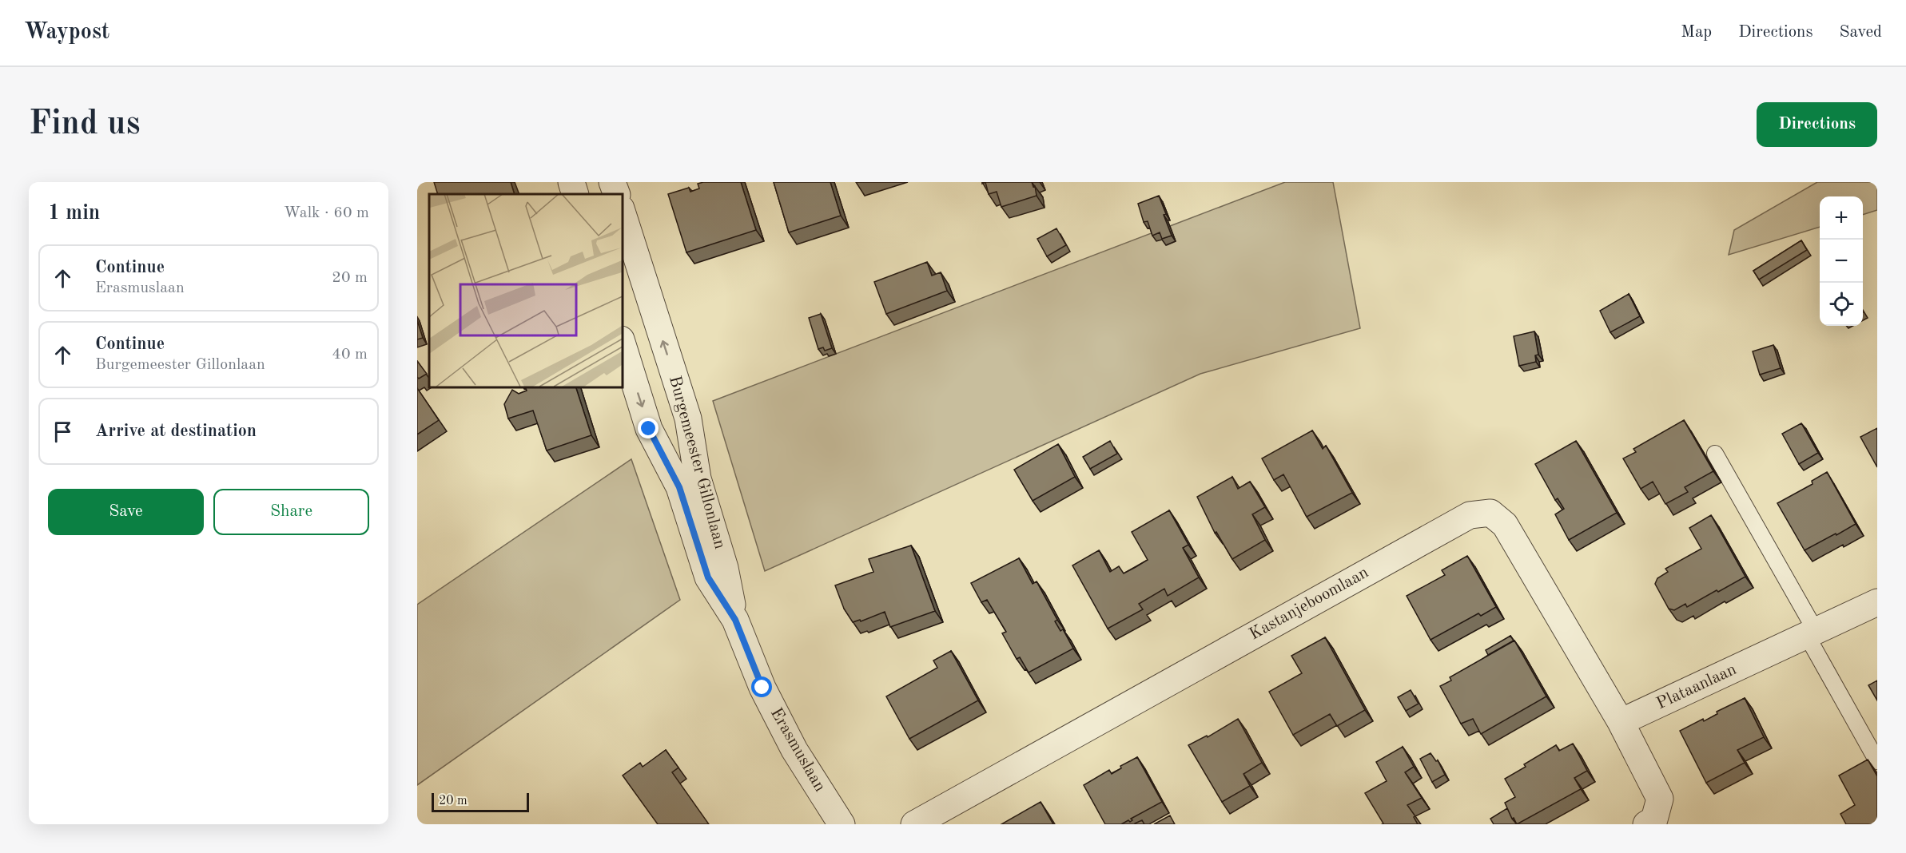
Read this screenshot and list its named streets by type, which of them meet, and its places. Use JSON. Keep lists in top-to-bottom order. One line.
{"streets":{"street":["Burgemeester Gillonlaan","Kastanjeboomlaan","Plataanlaan","Erasmuslaan"]},"crossings":[["Burgemeester Gillonlaan","Erasmuslaan"],["Kastanjeboomlaan","Plataanlaan"]],"scale_bar":"20 m","page":{"header":"Waypost","nav":["Map","Directions","Saved"],"buttons":["Directions",["Save","Share"]],"title":"Find us","heading":["1 min","Walk · 60 m"],"map_buttons":["+","−"],"list":[["Continue","Erasmuslaan","20 m"],["Continue","Burgemeester Gillonlaan","40 m"],"Arrive at destination"],"scale":"20 m"}}
